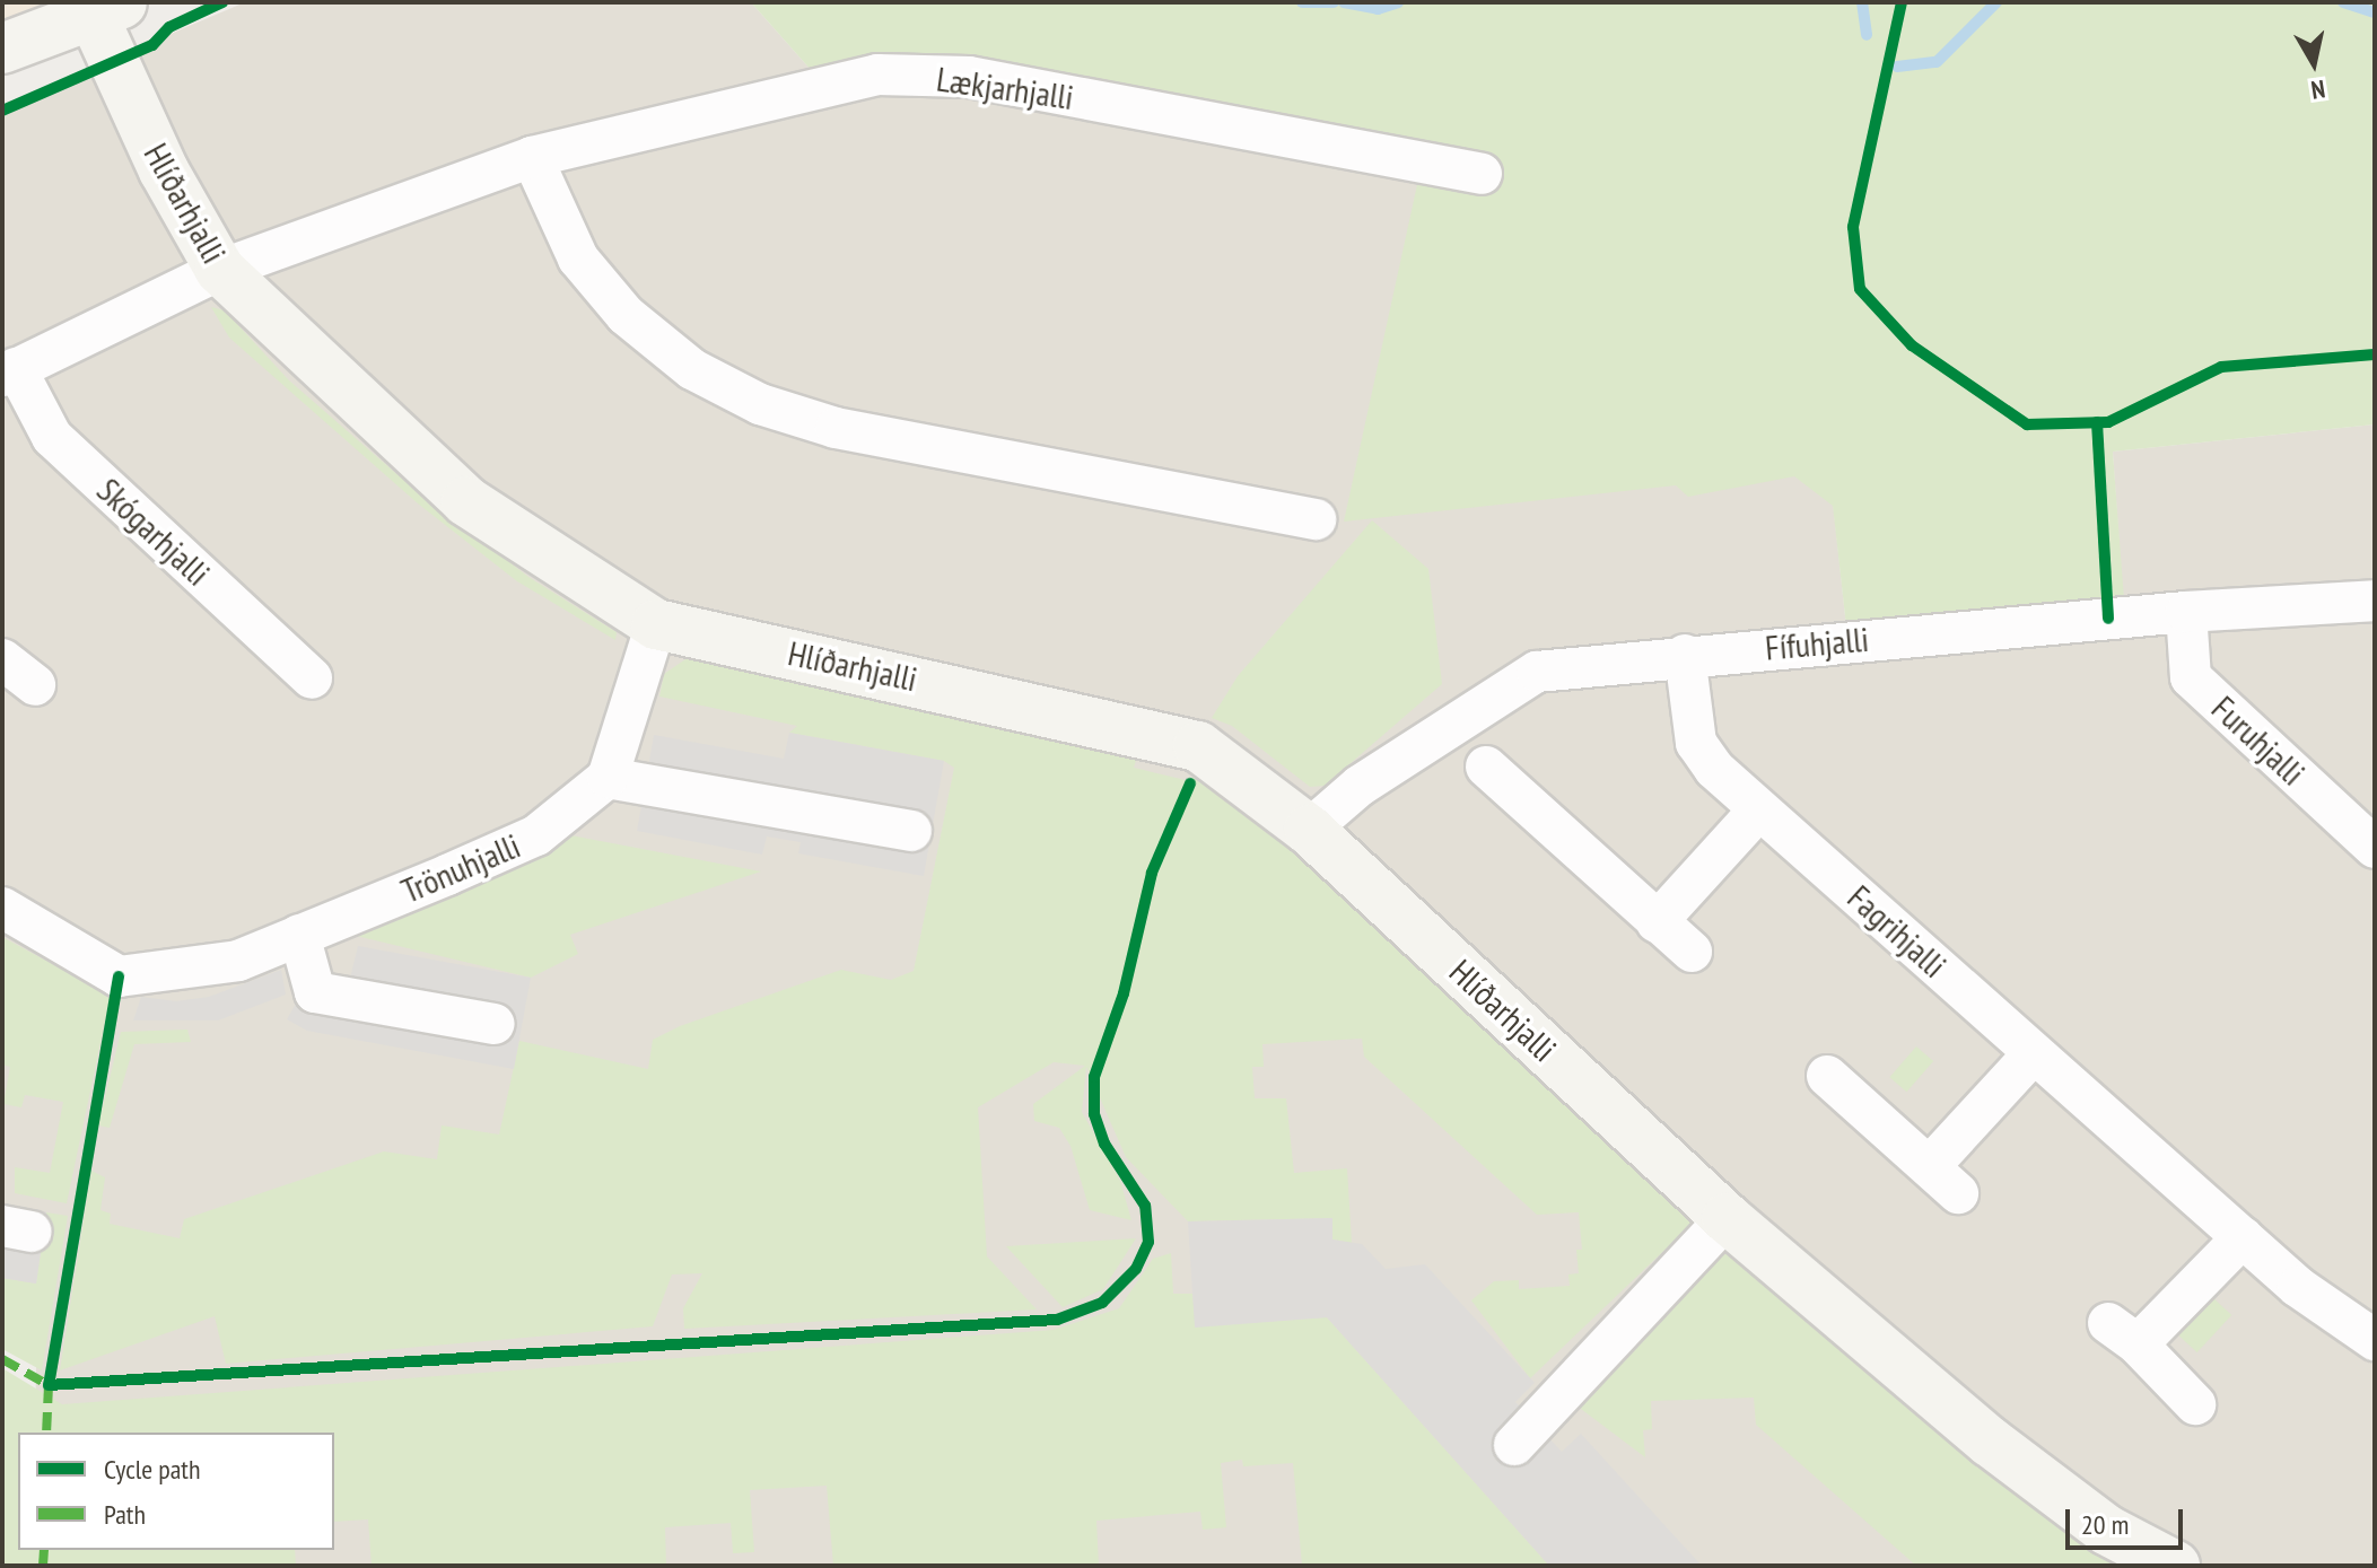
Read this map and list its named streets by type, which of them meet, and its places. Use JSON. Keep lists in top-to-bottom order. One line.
{"streets":{"street":["Lækjarhjalli","Hlíðarhjalli","Skógarhjalli","Fífuhjalli","Furuhjalli","Trönuhjalli","Fagrihjalli"]},"crossings":[["Lækjarhjalli","Hlíðarhjalli"],["Lækjarhjalli","Skógarhjalli"],["Hlíðarhjalli","Skógarhjalli"],["Hlíðarhjalli","Fífuhjalli"],["Fífuhjalli","Furuhjalli"],["Fífuhjalli","Fagrihjalli"]],"legend":["Cycle path","Path"],"scale_bar":"20 m","north":"bottom"}
